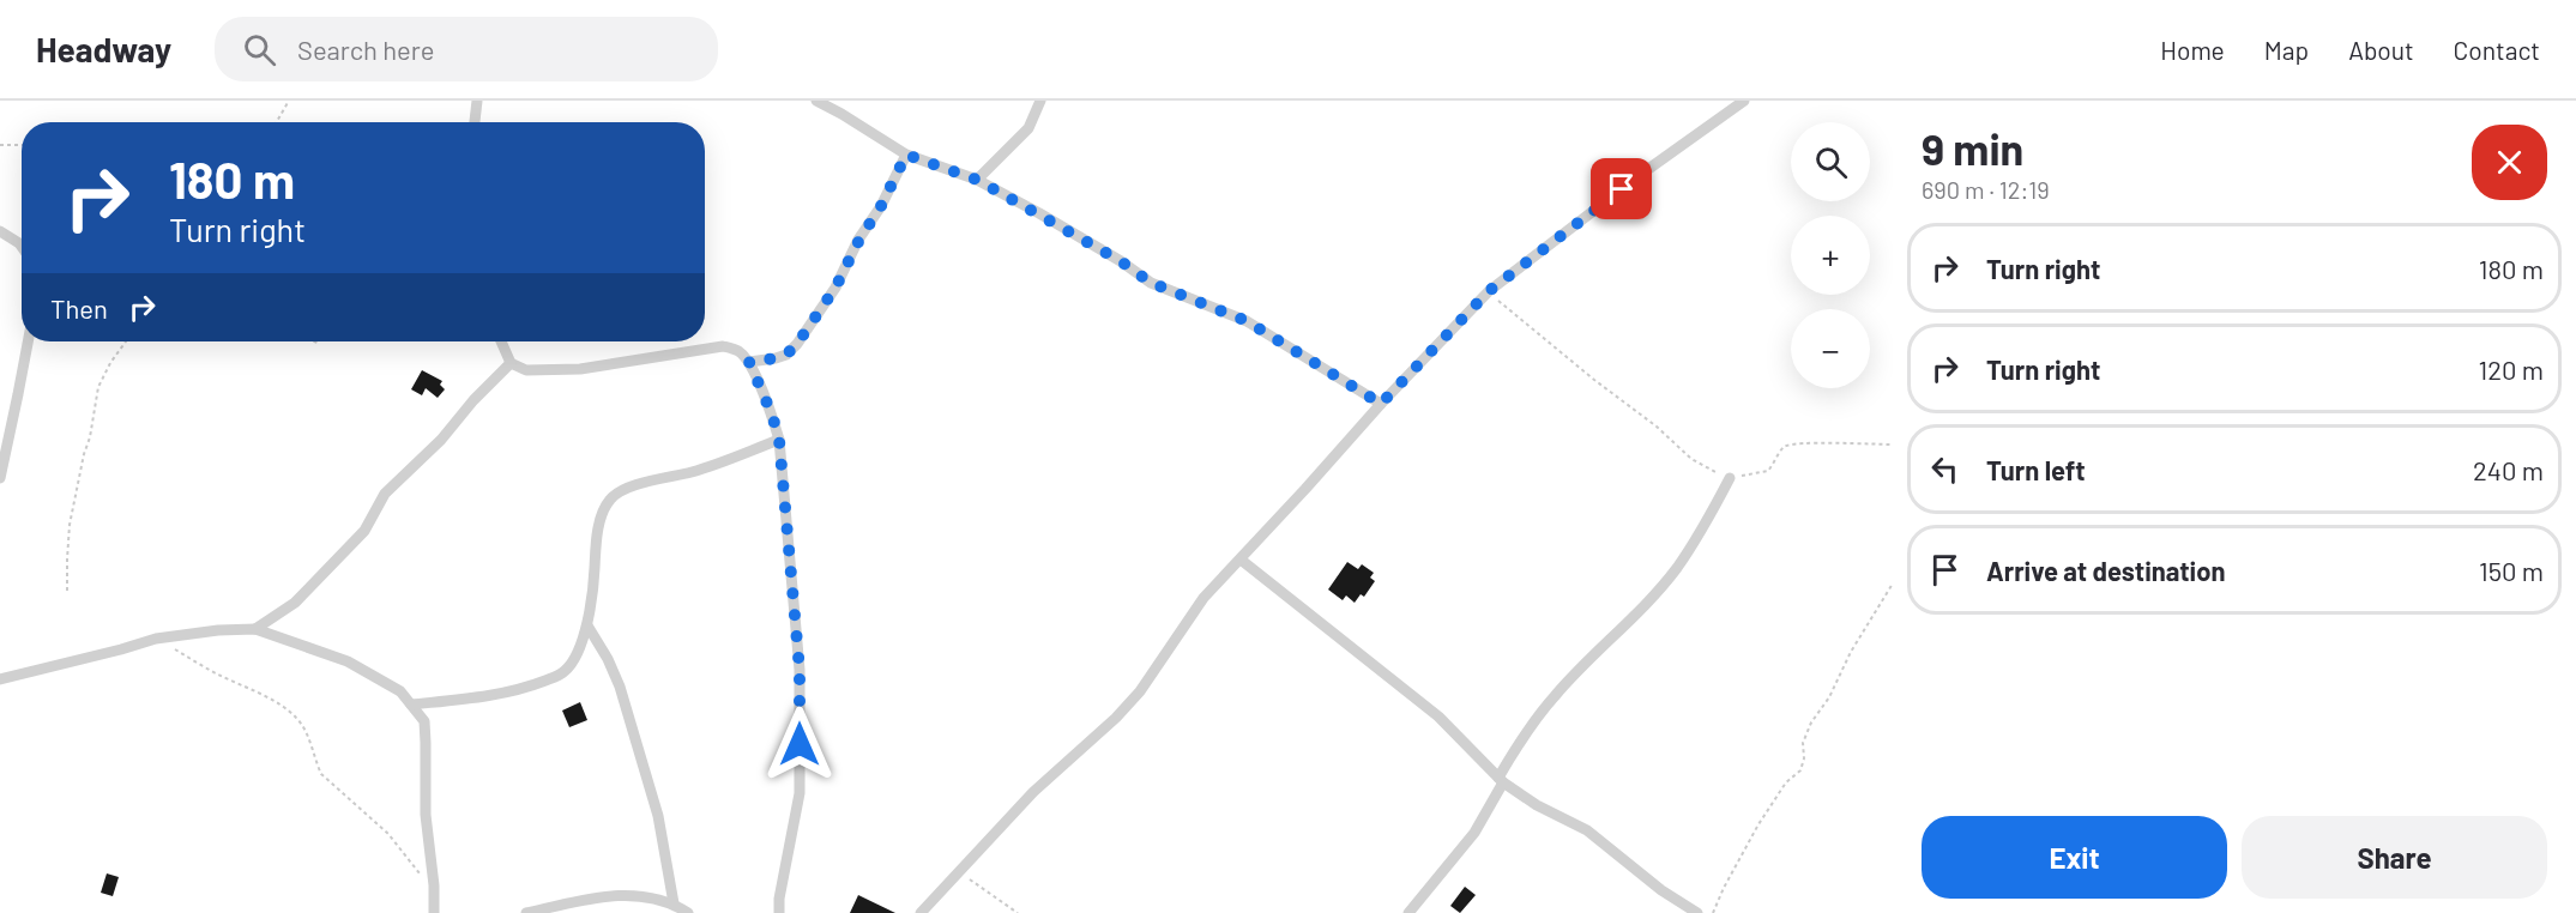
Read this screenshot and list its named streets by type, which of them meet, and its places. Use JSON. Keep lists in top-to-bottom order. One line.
{"page":{"header":"Headway","search":"Search here","nav":["Home","Map","About","Contact"],"heading":["9 min","690 m · 12:19"],"map_buttons":["+","−"],"turn":["180 m","Turn right"],"list":[{"name":"Turn right","value":"180 m"},{"name":"Turn right","value":"120 m"},{"name":"Turn left","value":"240 m"},{"name":"Arrive at destination","value":"150 m"}],"then":"Then","buttons":["Exit","Share"]}}
